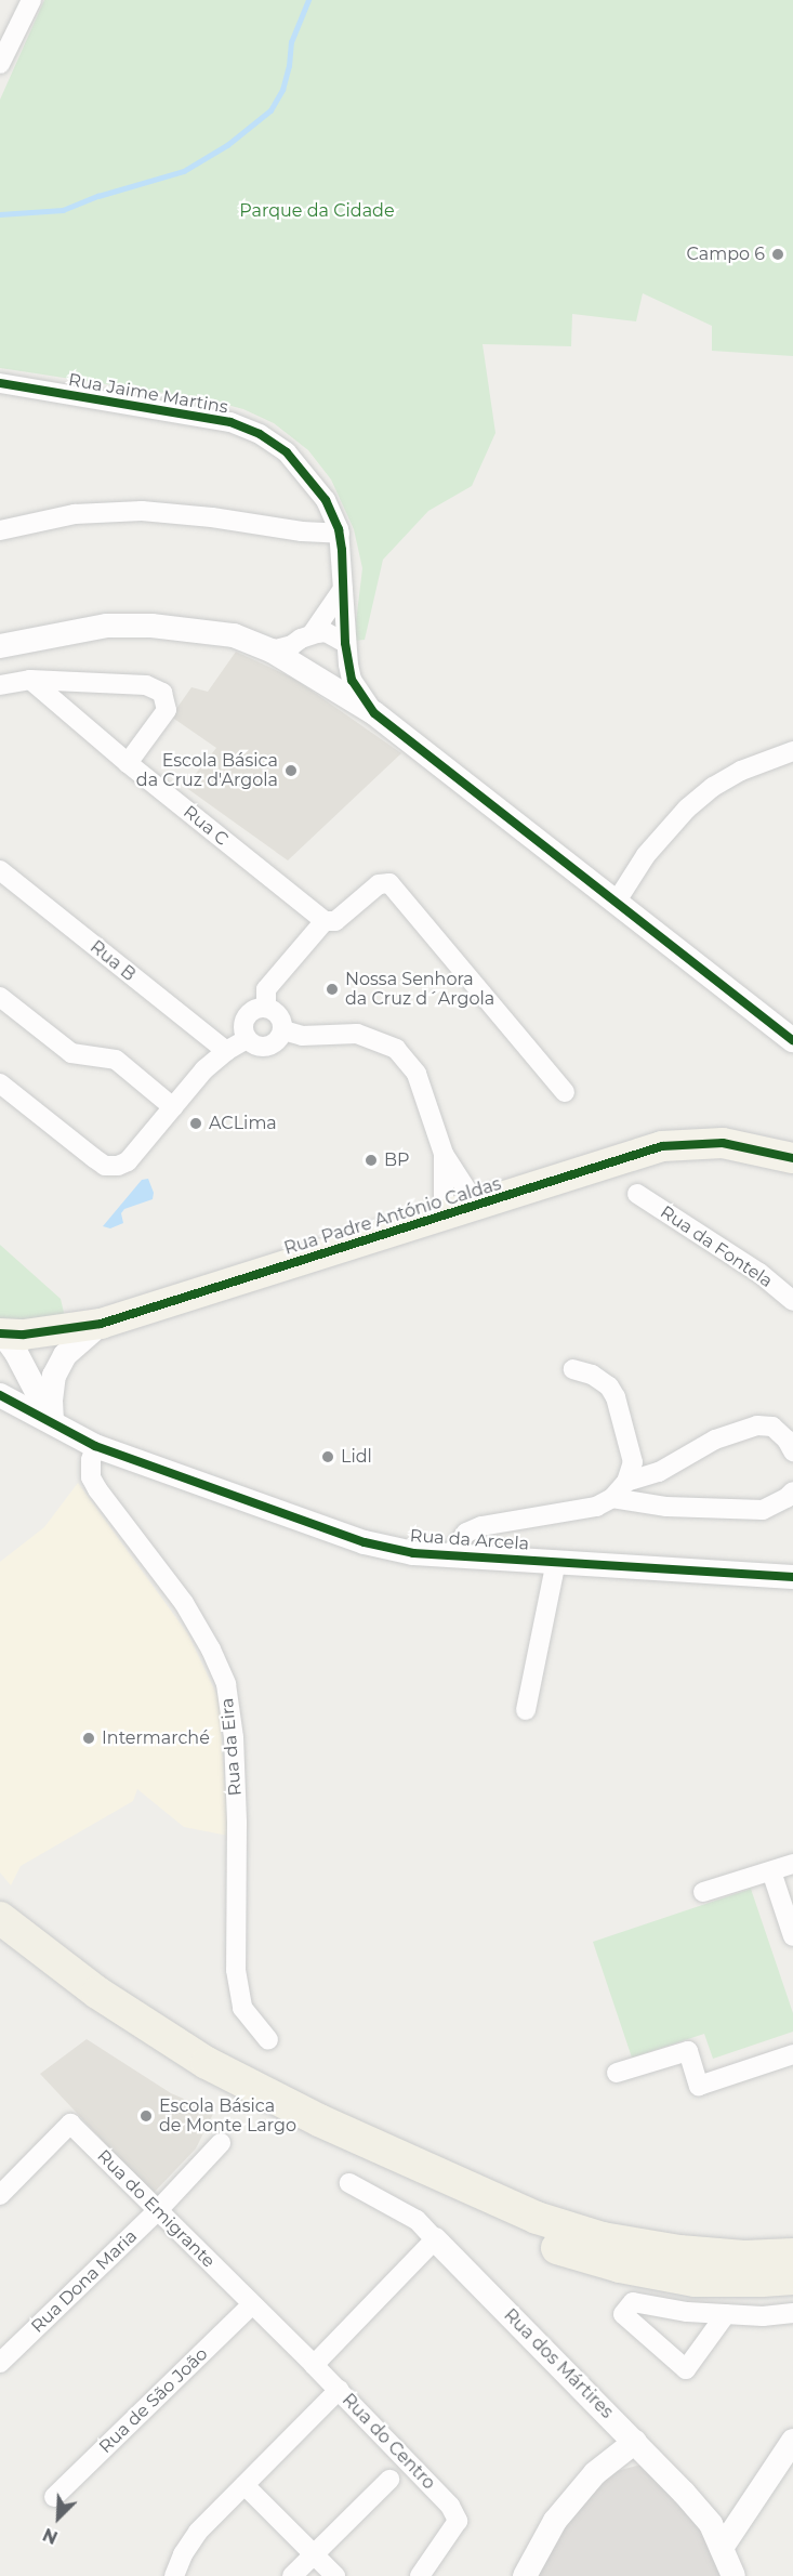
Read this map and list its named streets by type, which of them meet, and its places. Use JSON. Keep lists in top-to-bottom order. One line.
{"streets":{"main road":["Rua Padre António Caldas"],"street":["Rua Jaime Martins","Rua C","Rua B","Rua da Fontela","Rua da Arcela","Rua da Eira","Rua do Emigrante","Rua Dona Maria","Rua dos Mártires","Rua de São João","Rua do Centro"]},"crossings":[["Rua da Arcela","Rua da Eira"],["Rua do Emigrante","Rua Dona Maria"],["Rua do Emigrante","Rua de São João"],["Rua do Emigrante","Rua do Centro"]],"parks":["Parque da Cidade"],"places":["Campo 6","Escola Básica da Cruz d'Argola","Nossa Senhora da Cruz d´Argola","ACLima","BP","Lidl","Intermarché","Escola Básica de Monte Largo"],"north":"bottom left"}
